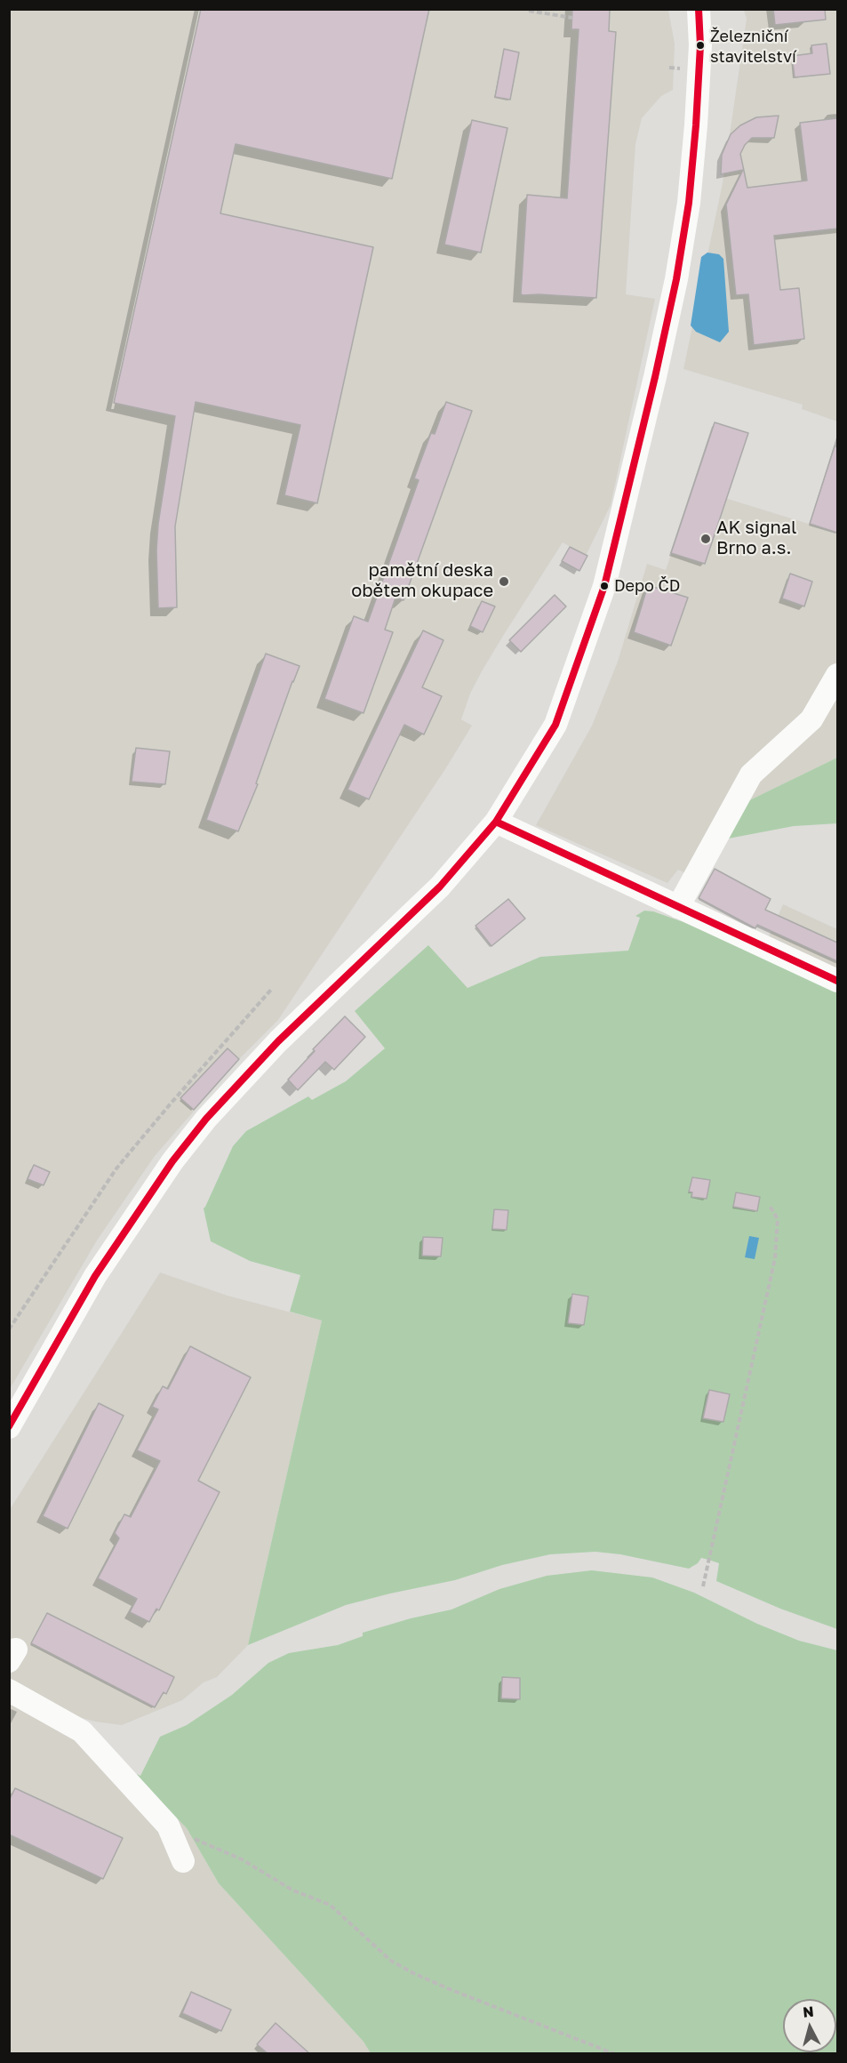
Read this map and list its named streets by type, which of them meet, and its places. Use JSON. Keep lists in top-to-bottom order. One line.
{"places":["Železniční stavitelství","AK signal Brno a.s.","pamětní deska obětem okupace","Depo ČD"],"north":"top"}
